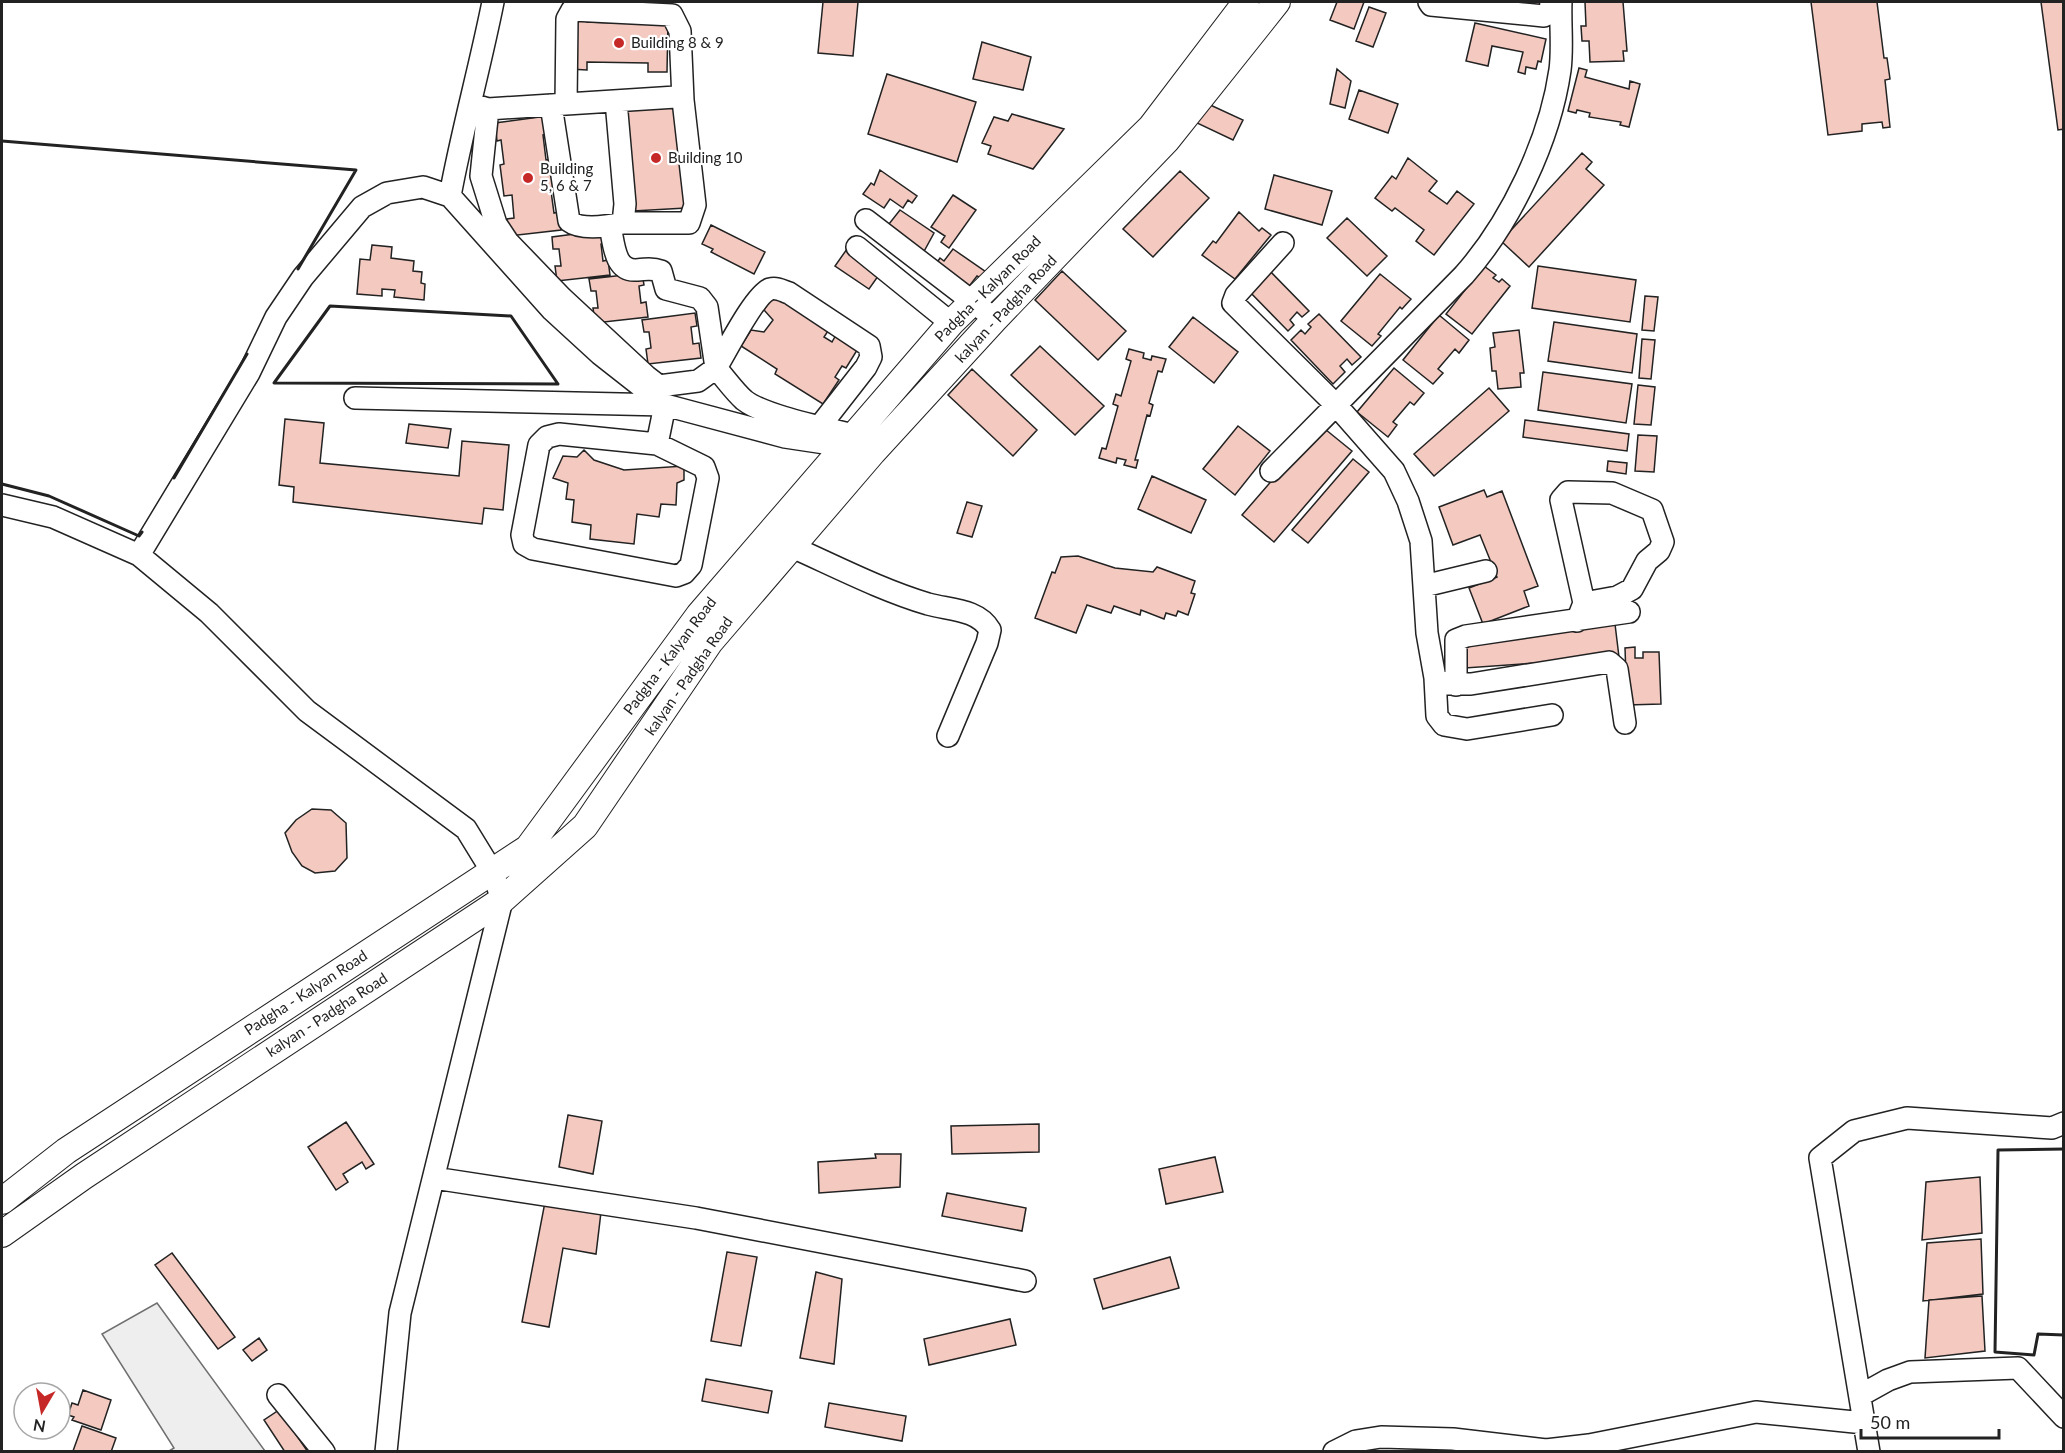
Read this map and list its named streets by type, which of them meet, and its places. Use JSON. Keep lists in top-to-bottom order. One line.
{"streets":{"main road":["Padgha - Kalyan Road","kalyan - Padgha Road"]},"crossings":[["Padgha - Kalyan Road","kalyan - Padgha Road"]],"places":["Building 8 & 9","Building 10","Building 5, 6 & 7"],"scale_bar":"50 m","north":"bottom"}
